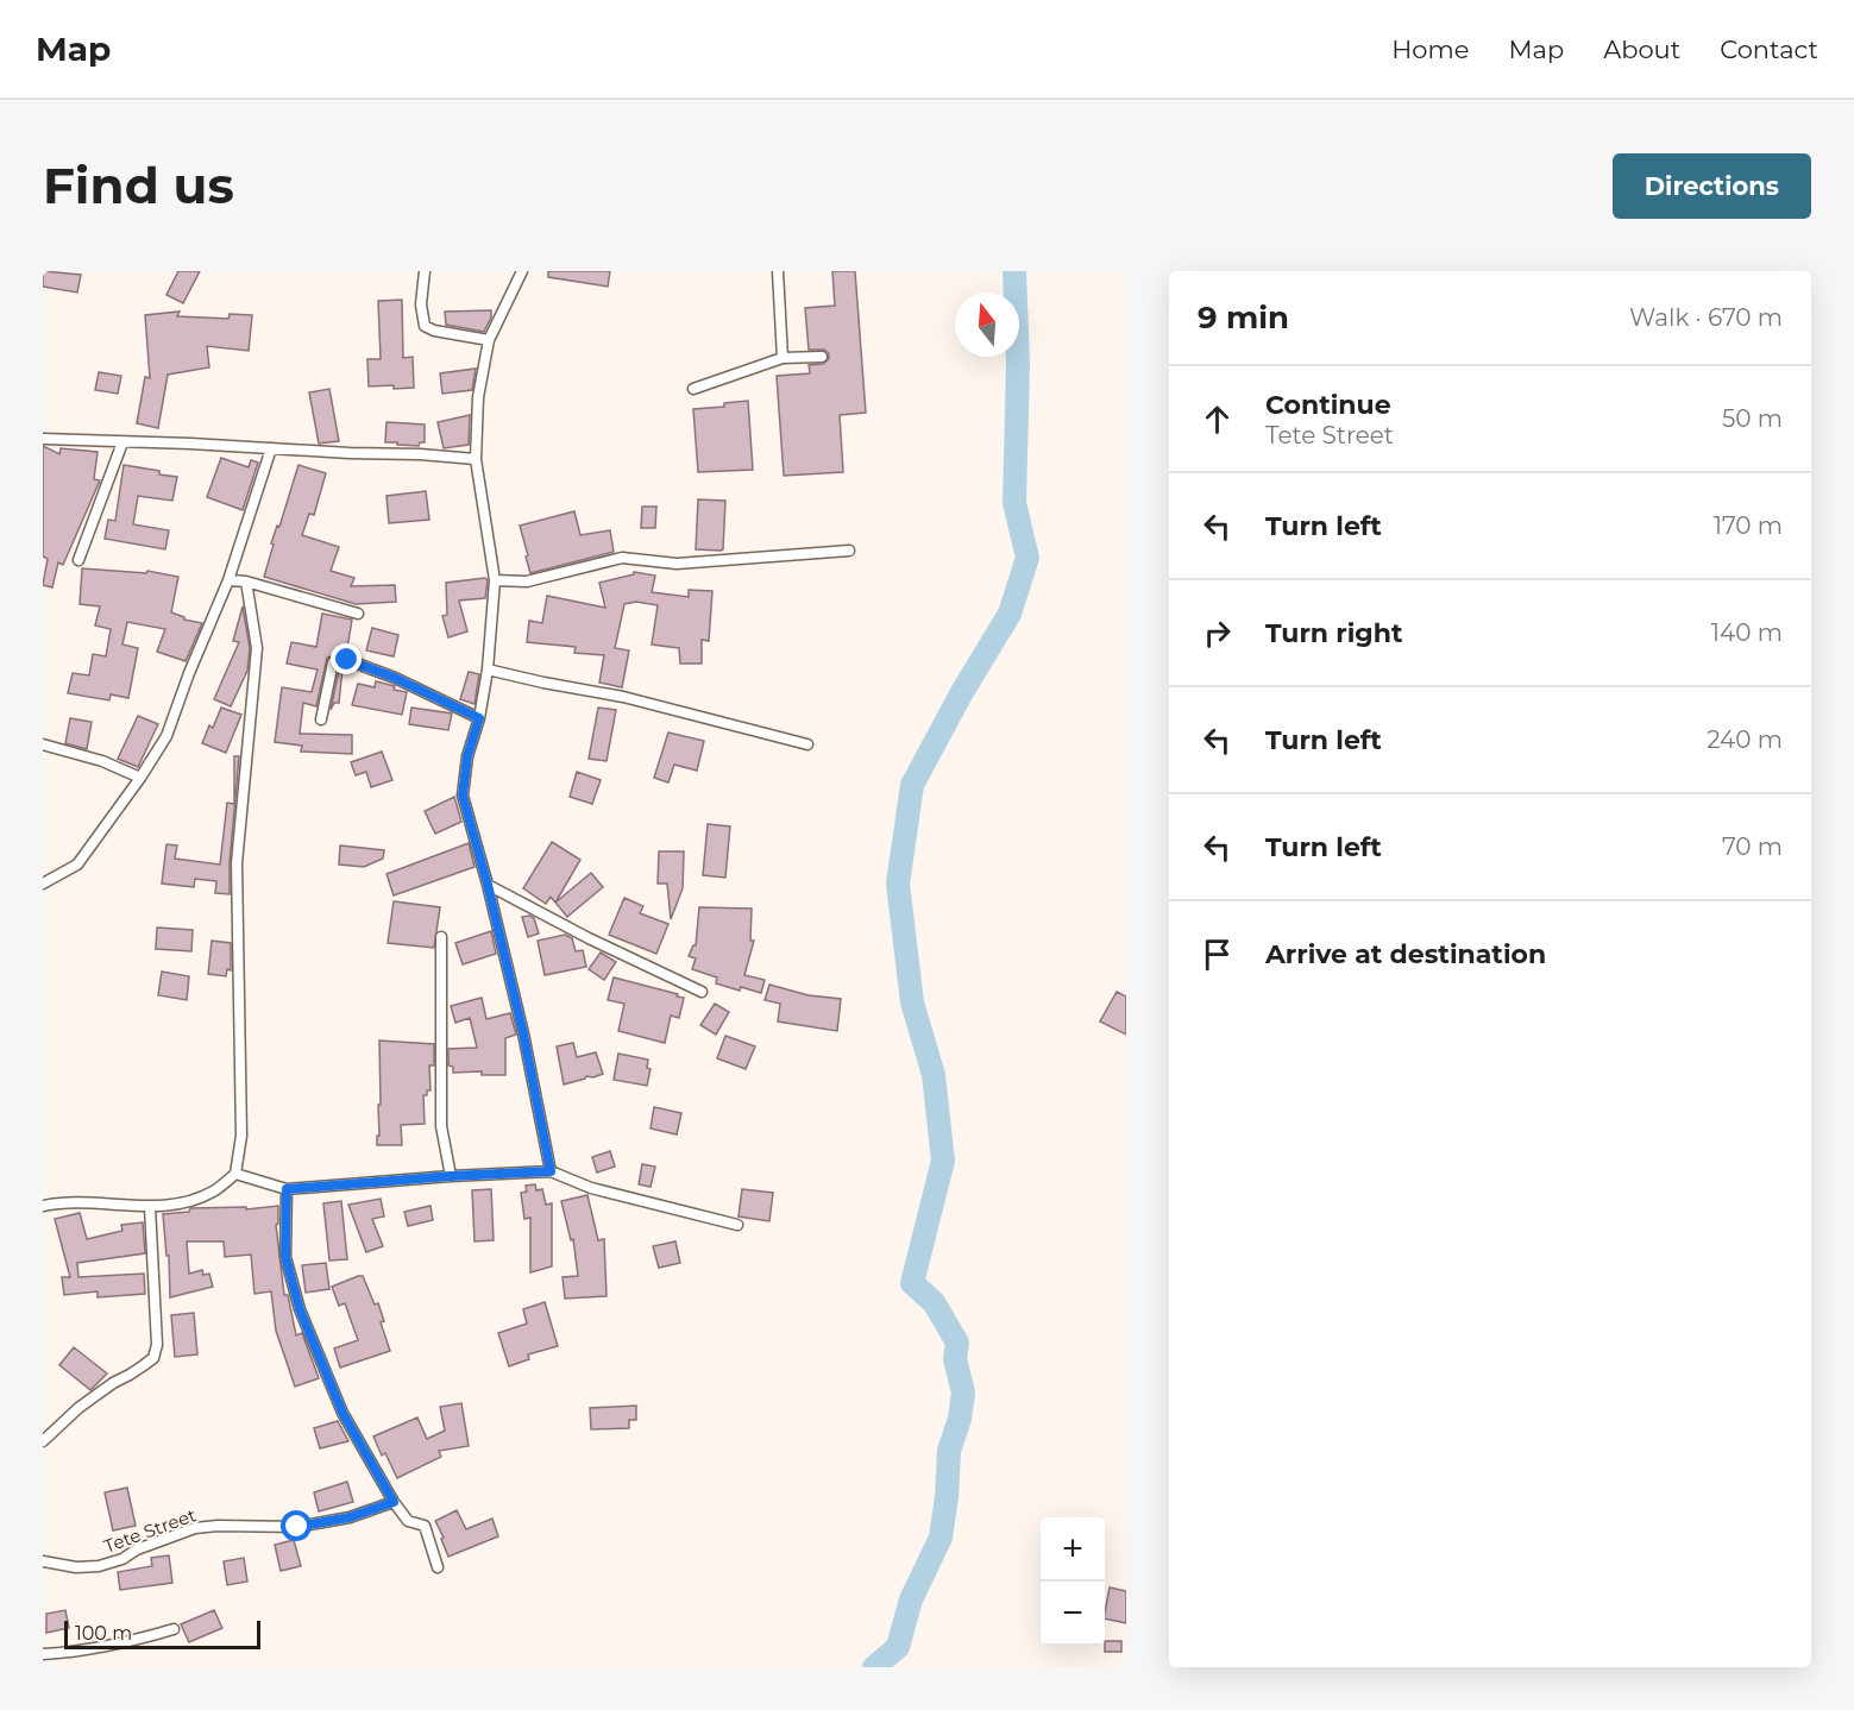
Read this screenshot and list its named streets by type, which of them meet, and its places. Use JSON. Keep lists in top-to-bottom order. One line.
{"streets":{"street":["Tete Street"]},"scale_bar":"100 m","north":"top","page":{"header":"Map","nav":["Home","Map","About","Contact"],"buttons":"Directions","title":"Find us","heading":["9 min","Walk · 670 m"],"list":[["Continue","Tete Street","50 m"],["Turn left","170 m"],["Turn right","140 m"],["Turn left","240 m"],["Turn left","70 m"],"Arrive at destination"],"map_buttons":["+","−"],"scale":"100 m"}}
